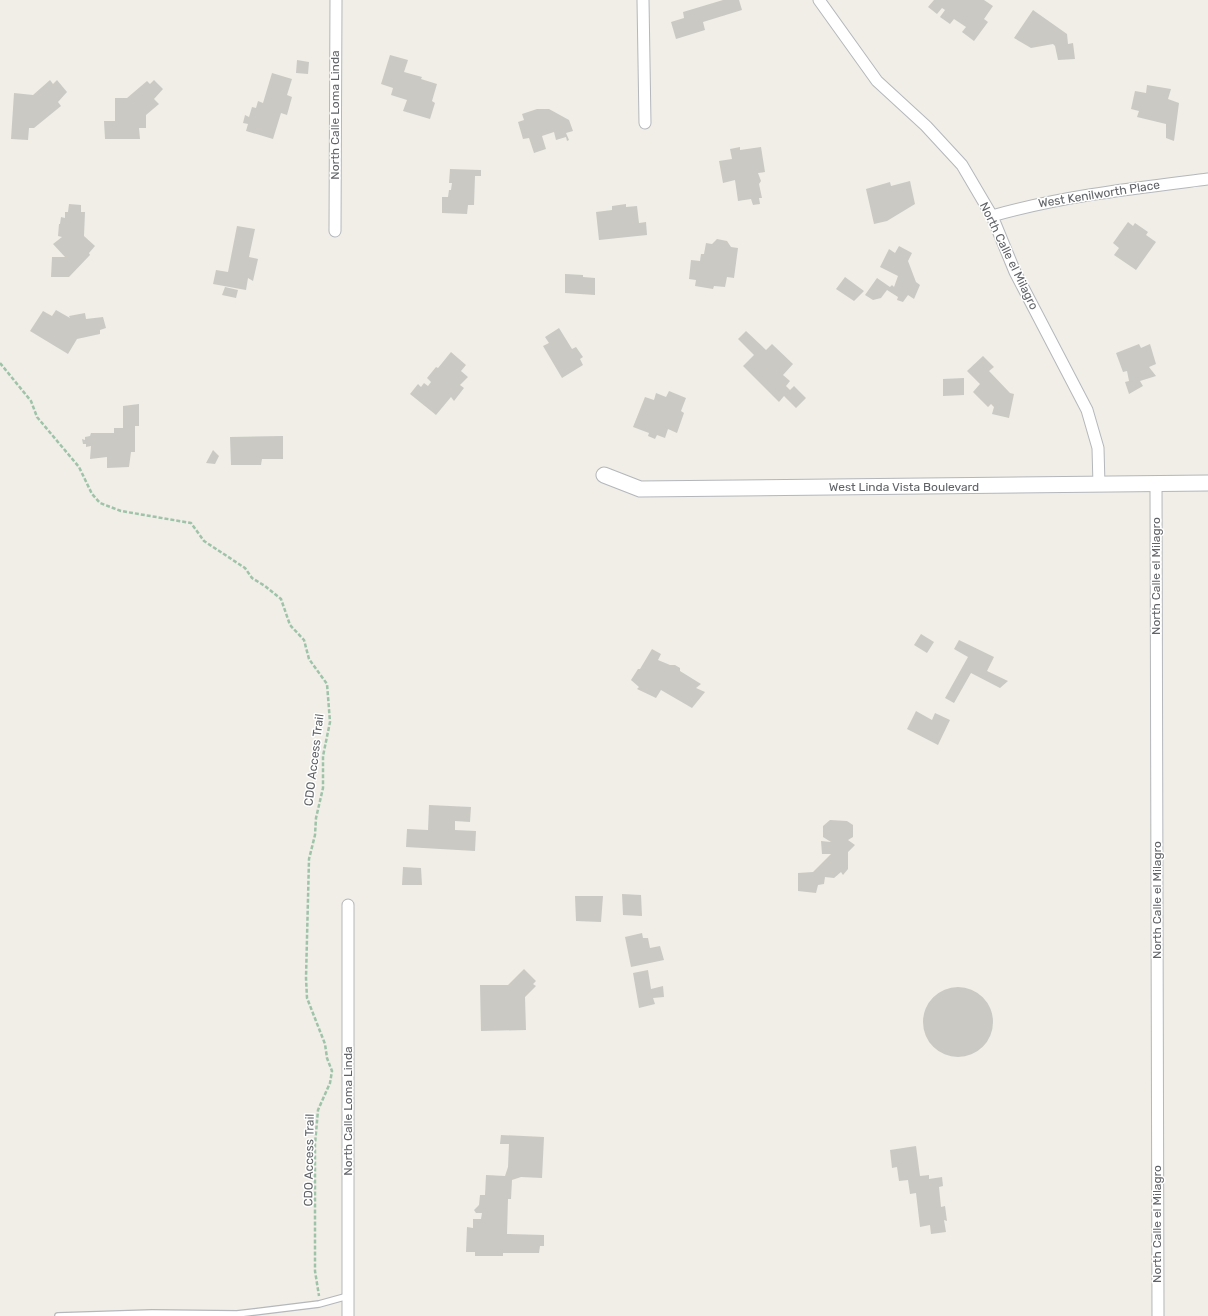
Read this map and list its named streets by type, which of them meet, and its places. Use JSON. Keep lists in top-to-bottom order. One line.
{"streets":{"street":["North Calle Loma Linda","West Kenilworth Place","North Calle el Milagro","West Linda Vista Boulevard"],"path":["CDO Access Trail"]},"crossings":[["West Kenilworth Place","North Calle el Milagro"],["North Calle el Milagro","West Linda Vista Boulevard"]]}
